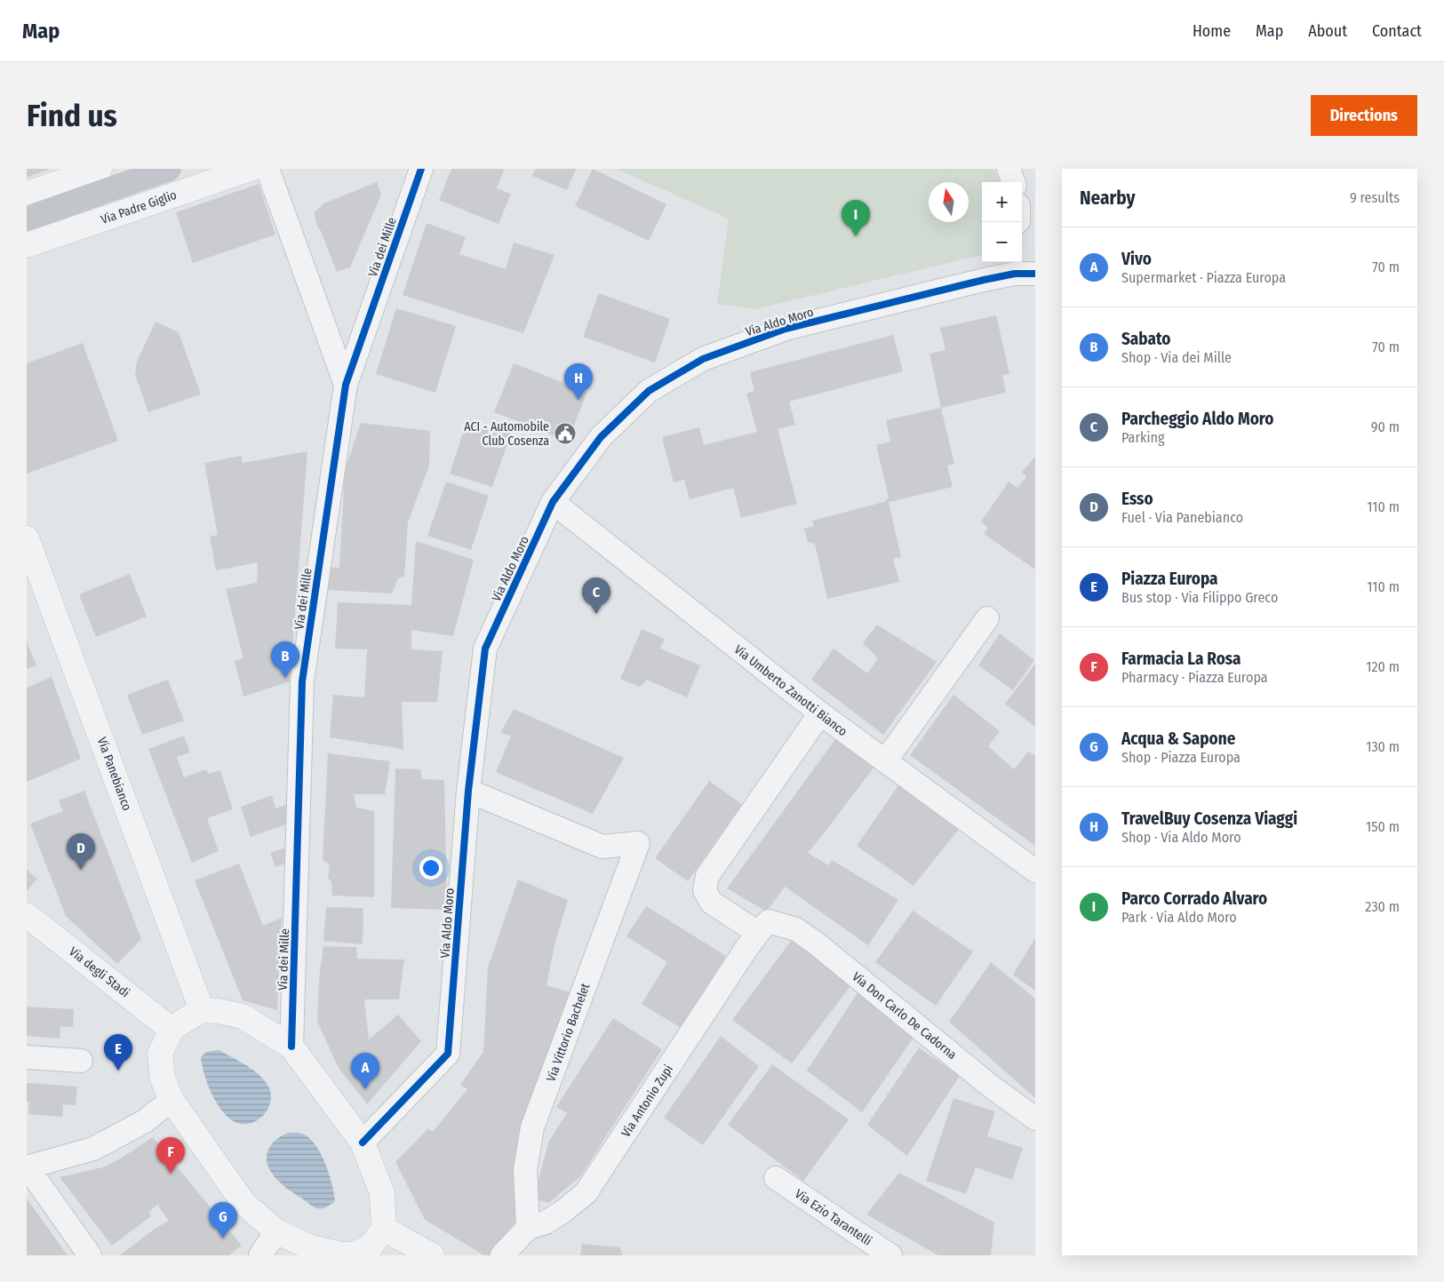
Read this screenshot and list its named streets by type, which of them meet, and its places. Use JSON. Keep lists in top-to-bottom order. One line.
{"streets":{"street":["Via Padre Giglio","Via dei Mille","Via Aldo Moro","Via Umberto Zanotti Bianco","Via Panebianco","Via degli Stadi","Via Don Carlo De Cadorna","Via Vittorio Bachelet","Via Antonio Zupi","Via Ezio Tarantelli"]},"crossings":[["Via Aldo Moro","Via Umberto Zanotti Bianco"],["Via Aldo Moro","Via Vittorio Bachelet"],["Via Umberto Zanotti Bianco","Via Don Carlo De Cadorna"],["Via Don Carlo De Cadorna","Via Antonio Zupi"],["Via Vittorio Bachelet","Via Antonio Zupi"]],"places":{"public building":["ACI - Automobile Club Cosenza"]},"north":"top","page":{"header":"Map","nav":["Home","Map","About","Contact"],"buttons":"Directions","title":"Find us","heading":["Nearby","9 results"],"map_buttons":["+","−"],"pins":["I","H","C","B","D","E","A","F","G"],"list":[{"mark":"A","name":"Vivo","note":"Supermarket · Piazza Europa","value":"70 m"},{"mark":"B","name":"Sabato","note":"Shop · Via dei Mille","value":"70 m"},{"mark":"C","name":"Parcheggio Aldo Moro","note":"Parking","value":"90 m"},{"mark":"D","name":"Esso","note":"Fuel · Via Panebianco","value":"110 m"},{"mark":"E","name":"Piazza Europa","note":"Bus stop · Via Filippo Greco","value":"110 m"},{"mark":"F","name":"Farmacia La Rosa","note":"Pharmacy · Piazza Europa","value":"120 m"},{"mark":"G","name":"Acqua & Sapone","note":"Shop · Piazza Europa","value":"130 m"},{"mark":"H","name":"TravelBuy Cosenza Viaggi","note":"Shop · Via Aldo Moro","value":"150 m"},{"mark":"I","name":"Parco Corrado Alvaro","note":"Park · Via Aldo Moro","value":"230 m"}]}}
